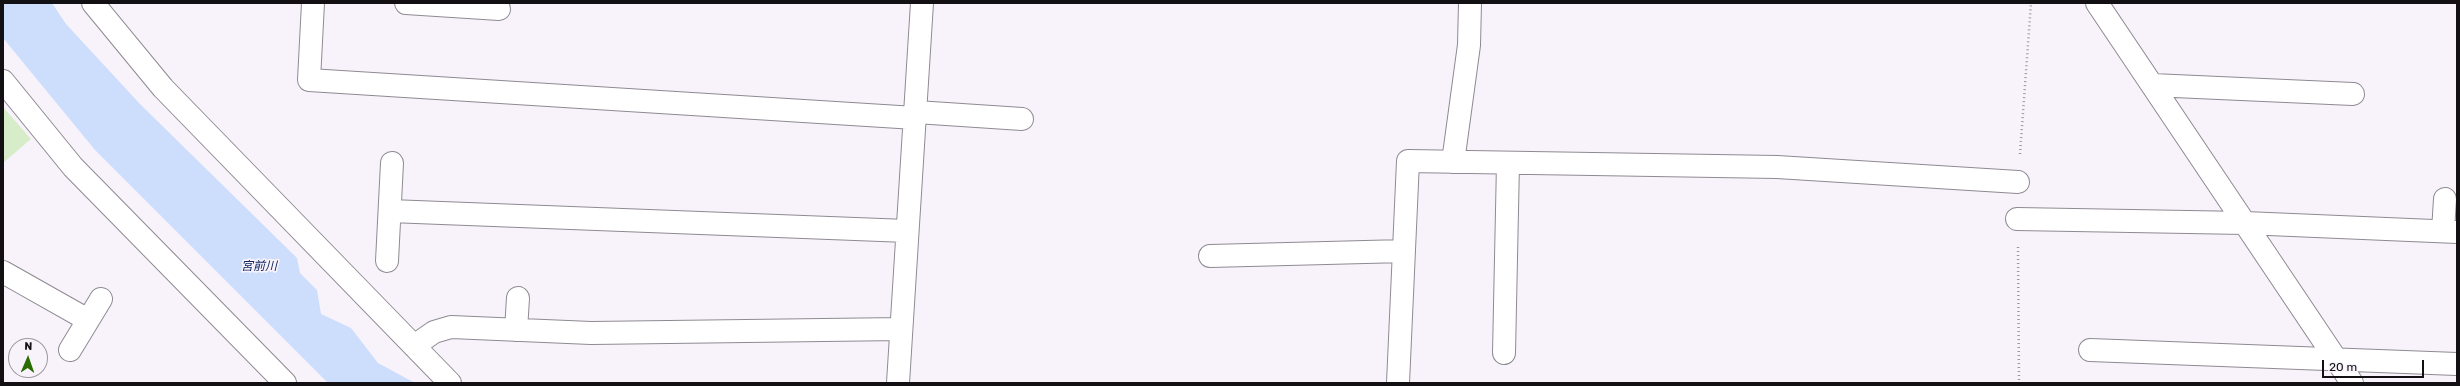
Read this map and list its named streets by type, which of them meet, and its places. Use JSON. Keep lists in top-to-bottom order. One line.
{"water":["宮前川"],"scale_bar":"20 m","north":"top"}
